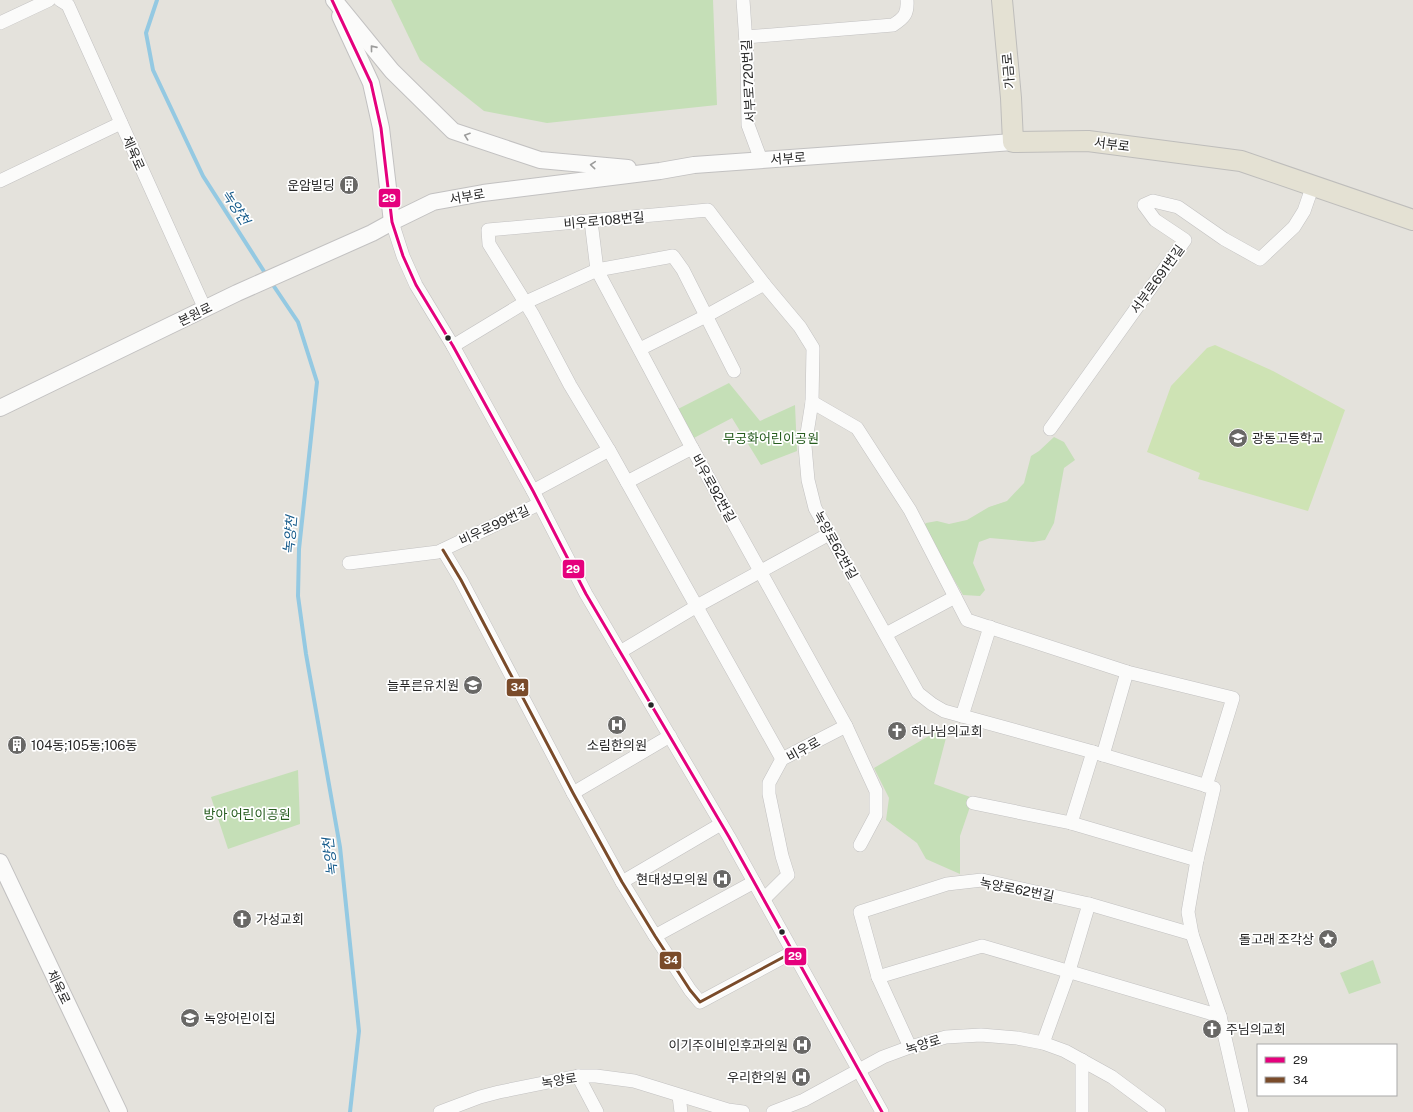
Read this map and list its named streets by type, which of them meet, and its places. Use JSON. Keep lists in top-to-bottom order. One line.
{"streets":{"main road":["가금로","서부로"],"street":["서부로720번길","체육로","비우로108번길","서부로691번길","본원로","비우로92번길","비우로99번길","녹양로62번길","비우로","녹양로"]},"crossings":[["가금로","서부로"],["서부로720번길","서부로"],["서부로","서부로691번길"],["서부로","본원로"],["체육로","본원로"],["비우로108번길","녹양로62번길"],["비우로92번길","비우로"],["녹양로62번길","녹양로"]],"water":["녹양천"],"parks":["무궁화어린이공원","방아 어린이공원"],"places":{"building":["운암빌딩","104동;105동;106동"],"school or university":["광동고등학교","늘푸른유치원","녹양어린이집"],"hospital":["소림한의원","현대성모의원","이기주이비인후과의원","우리한의원"],"church":["하나님의교회","가성교회","주님의교회"],"place":["돌고래 조각상"]},"lines":["transit line 29","transit line 34"],"legend":["29","34"]}
